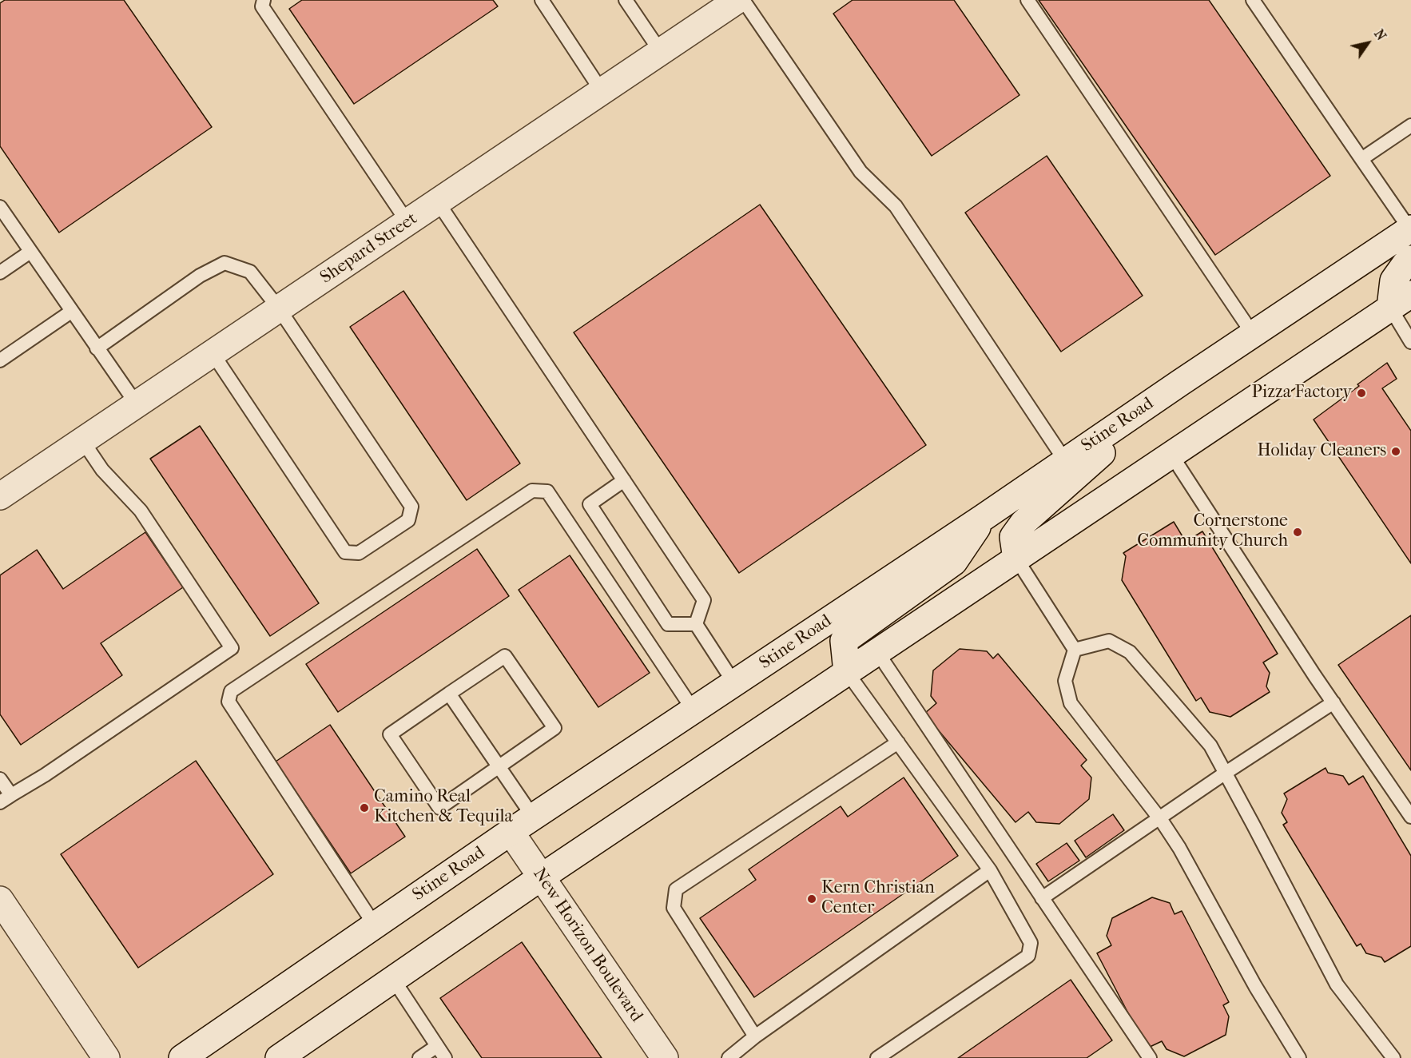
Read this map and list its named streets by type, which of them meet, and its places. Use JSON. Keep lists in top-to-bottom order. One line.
{"streets":{"main road":["Shepard Street","Stine Road","New Horizon Boulevard"]},"crossings":[["Stine Road","New Horizon Boulevard"]],"places":["Pizza Factory","Holiday Cleaners","Cornerstone Community Church","Camino Real Kitchen & Tequila","Kern Christian Center"],"north":"top right"}
